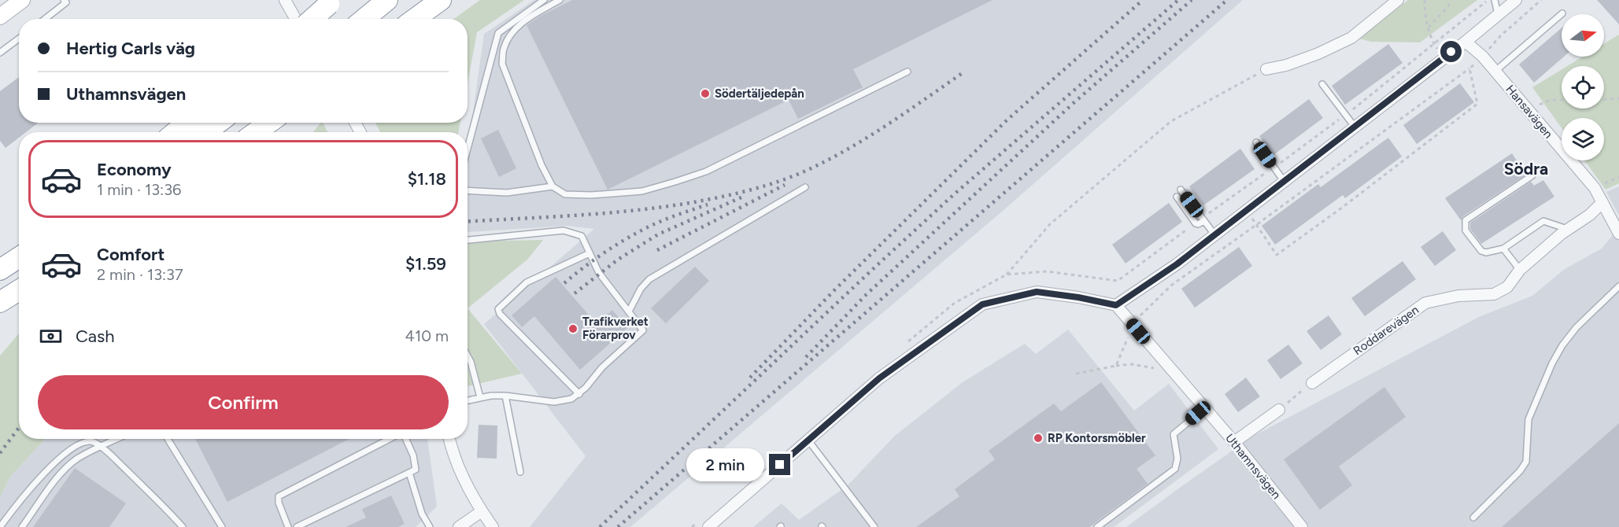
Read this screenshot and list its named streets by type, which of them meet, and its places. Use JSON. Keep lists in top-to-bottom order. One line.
{"streets":{"street":["Hansavägen","Roddarevägen","Uthamnsvägen"]},"crossings":[["Hansavägen","Roddarevägen"]],"districts":["Södra"],"places":["Södertäljedepån","Trafikverket Förarprov","RP Kontorsmöbler"],"north":"right","page":{"banner":["Hertig Carls väg","Uthamnsvägen"],"list":[{"name":"Economy","note":"1 min · 13:36","value":"$1.18"},{"name":"Comfort","note":"2 min · 13:37","value":"$1.59"}],"pay":["Cash","410 m"],"buttons":"Confirm","bubble":"2 min"}}
